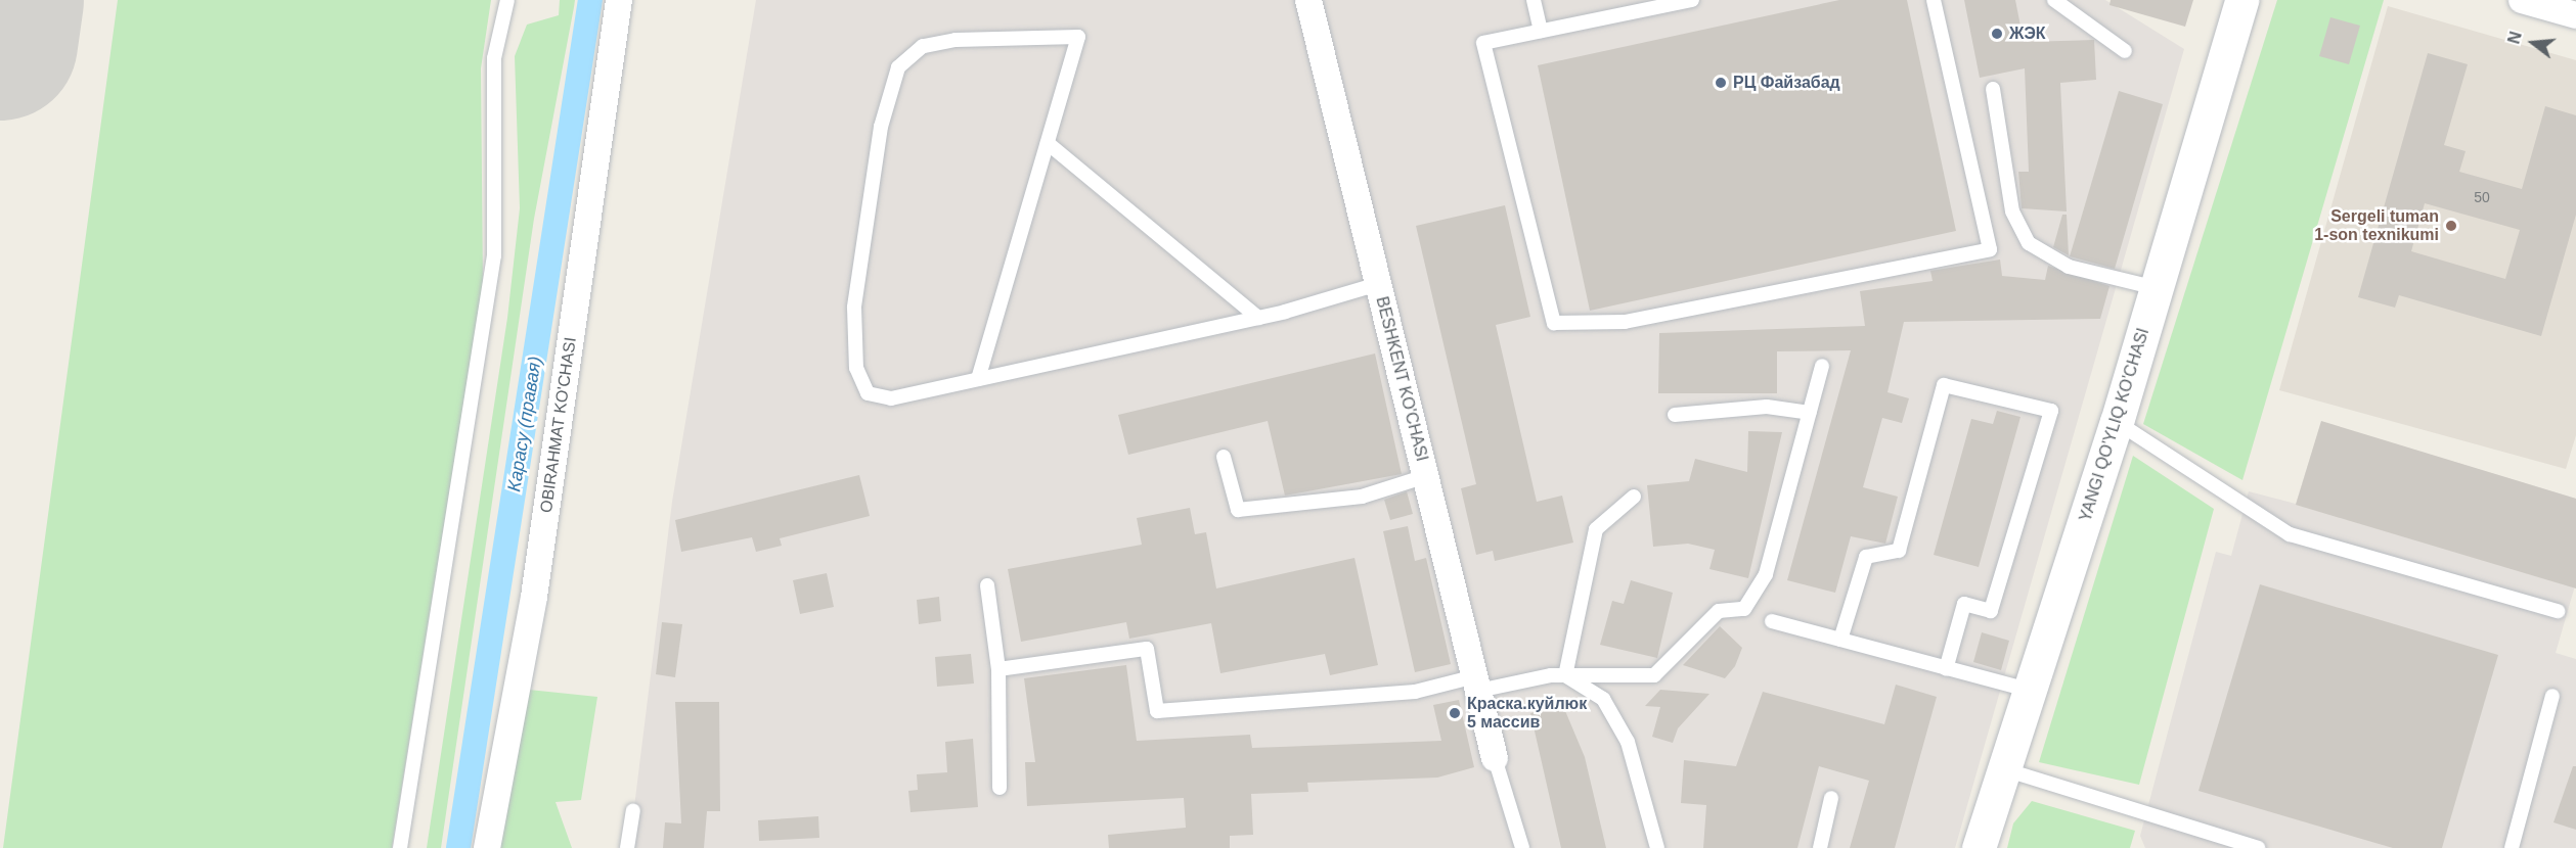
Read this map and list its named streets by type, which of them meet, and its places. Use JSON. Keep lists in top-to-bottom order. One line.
{"streets":{"street":["BESHKENT KO'CHASI","OBIRAHMAT KO'CHASI","YANGI QO'YLIQ KO'CHASI"]},"water":["Карасу (правая)"],"places":["ЖЭК","РЦ Файзабад","Sergeli tuman 1-son texnikumi","Краска.куйлюк 5 массив"],"house_numbers":["50"],"north":"left"}
